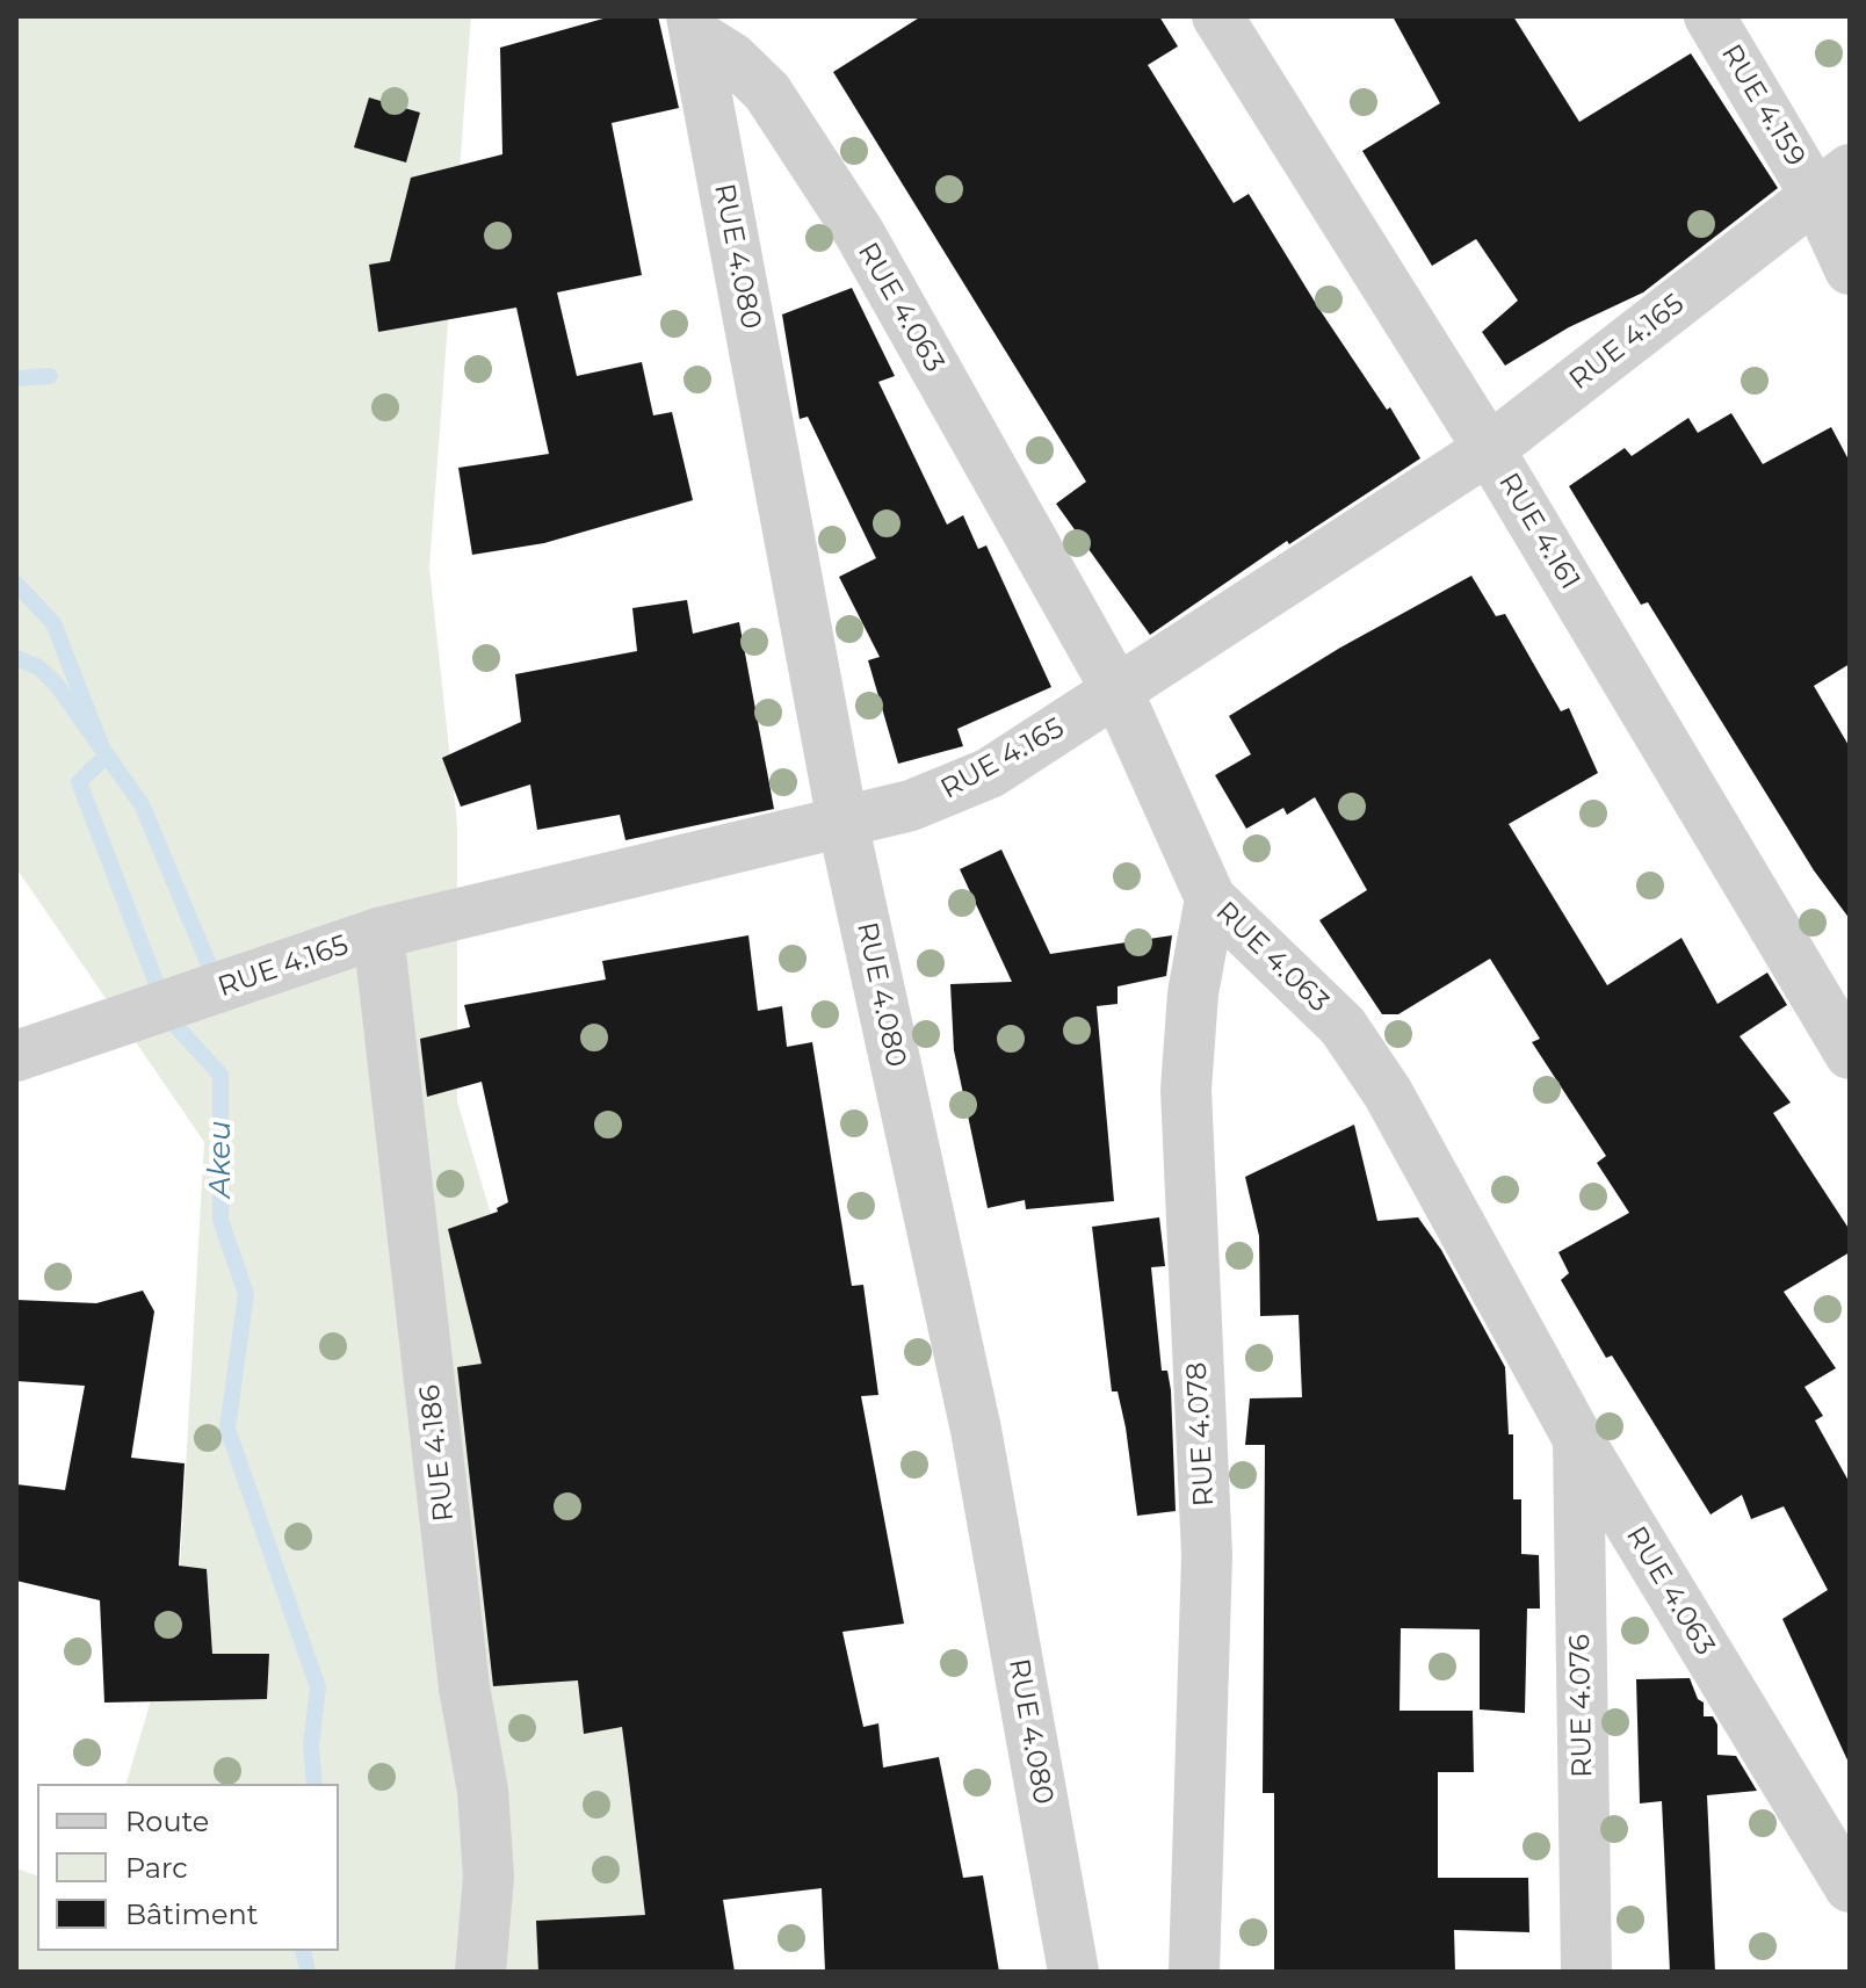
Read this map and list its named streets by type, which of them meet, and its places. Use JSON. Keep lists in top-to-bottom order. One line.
{"streets":{"street":["RUE 4.159","RUE 4.080","RUE 4.063","RUE 4.165","RUE 4.161","RUE 4.078","RUE 4.186","RUE 4.076"]},"crossings":[["RUE 4.159","RUE 4.165"],["RUE 4.080","RUE 4.063"],["RUE 4.080","RUE 4.165"],["RUE 4.063","RUE 4.165"],["RUE 4.063","RUE 4.078"],["RUE 4.063","RUE 4.076"],["RUE 4.165","RUE 4.161"],["RUE 4.165","RUE 4.186"]],"water":["Akeu"],"legend":["Route","Parc","Bâtiment"]}
